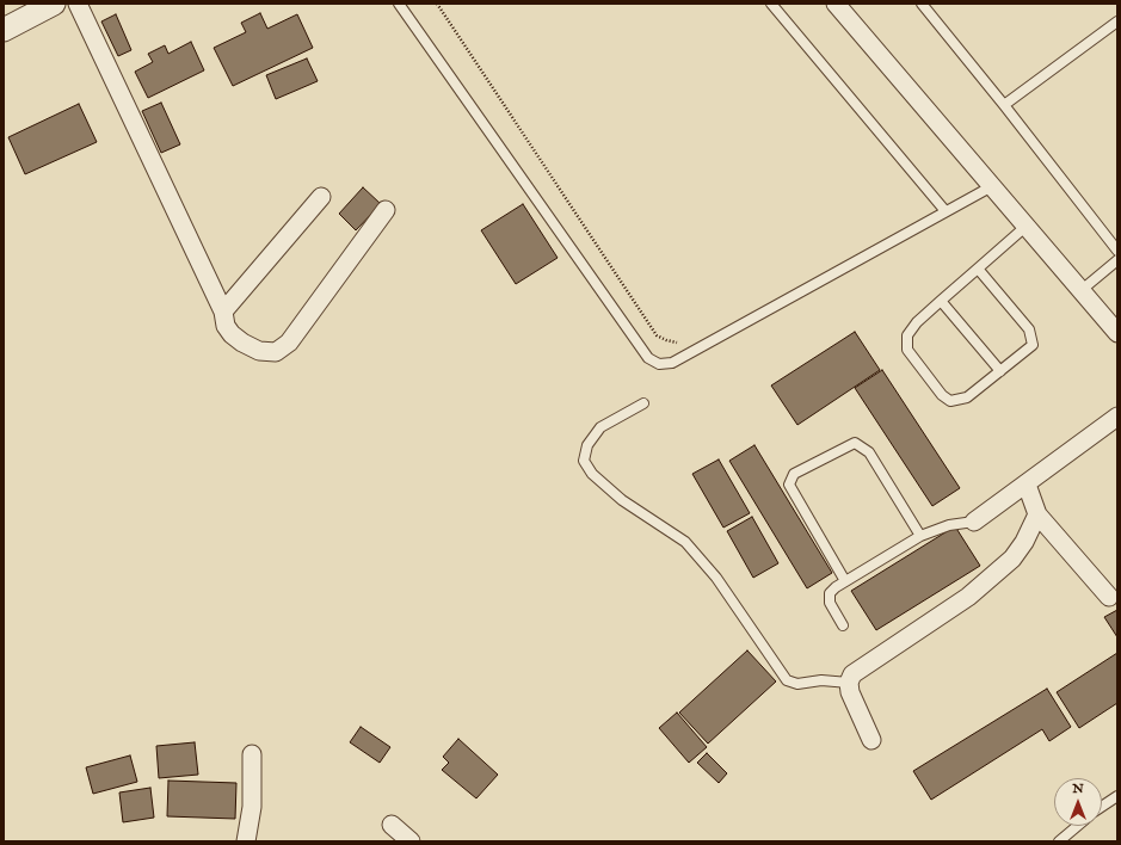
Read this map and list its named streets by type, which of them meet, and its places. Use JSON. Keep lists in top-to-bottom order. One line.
{"north":"top"}
